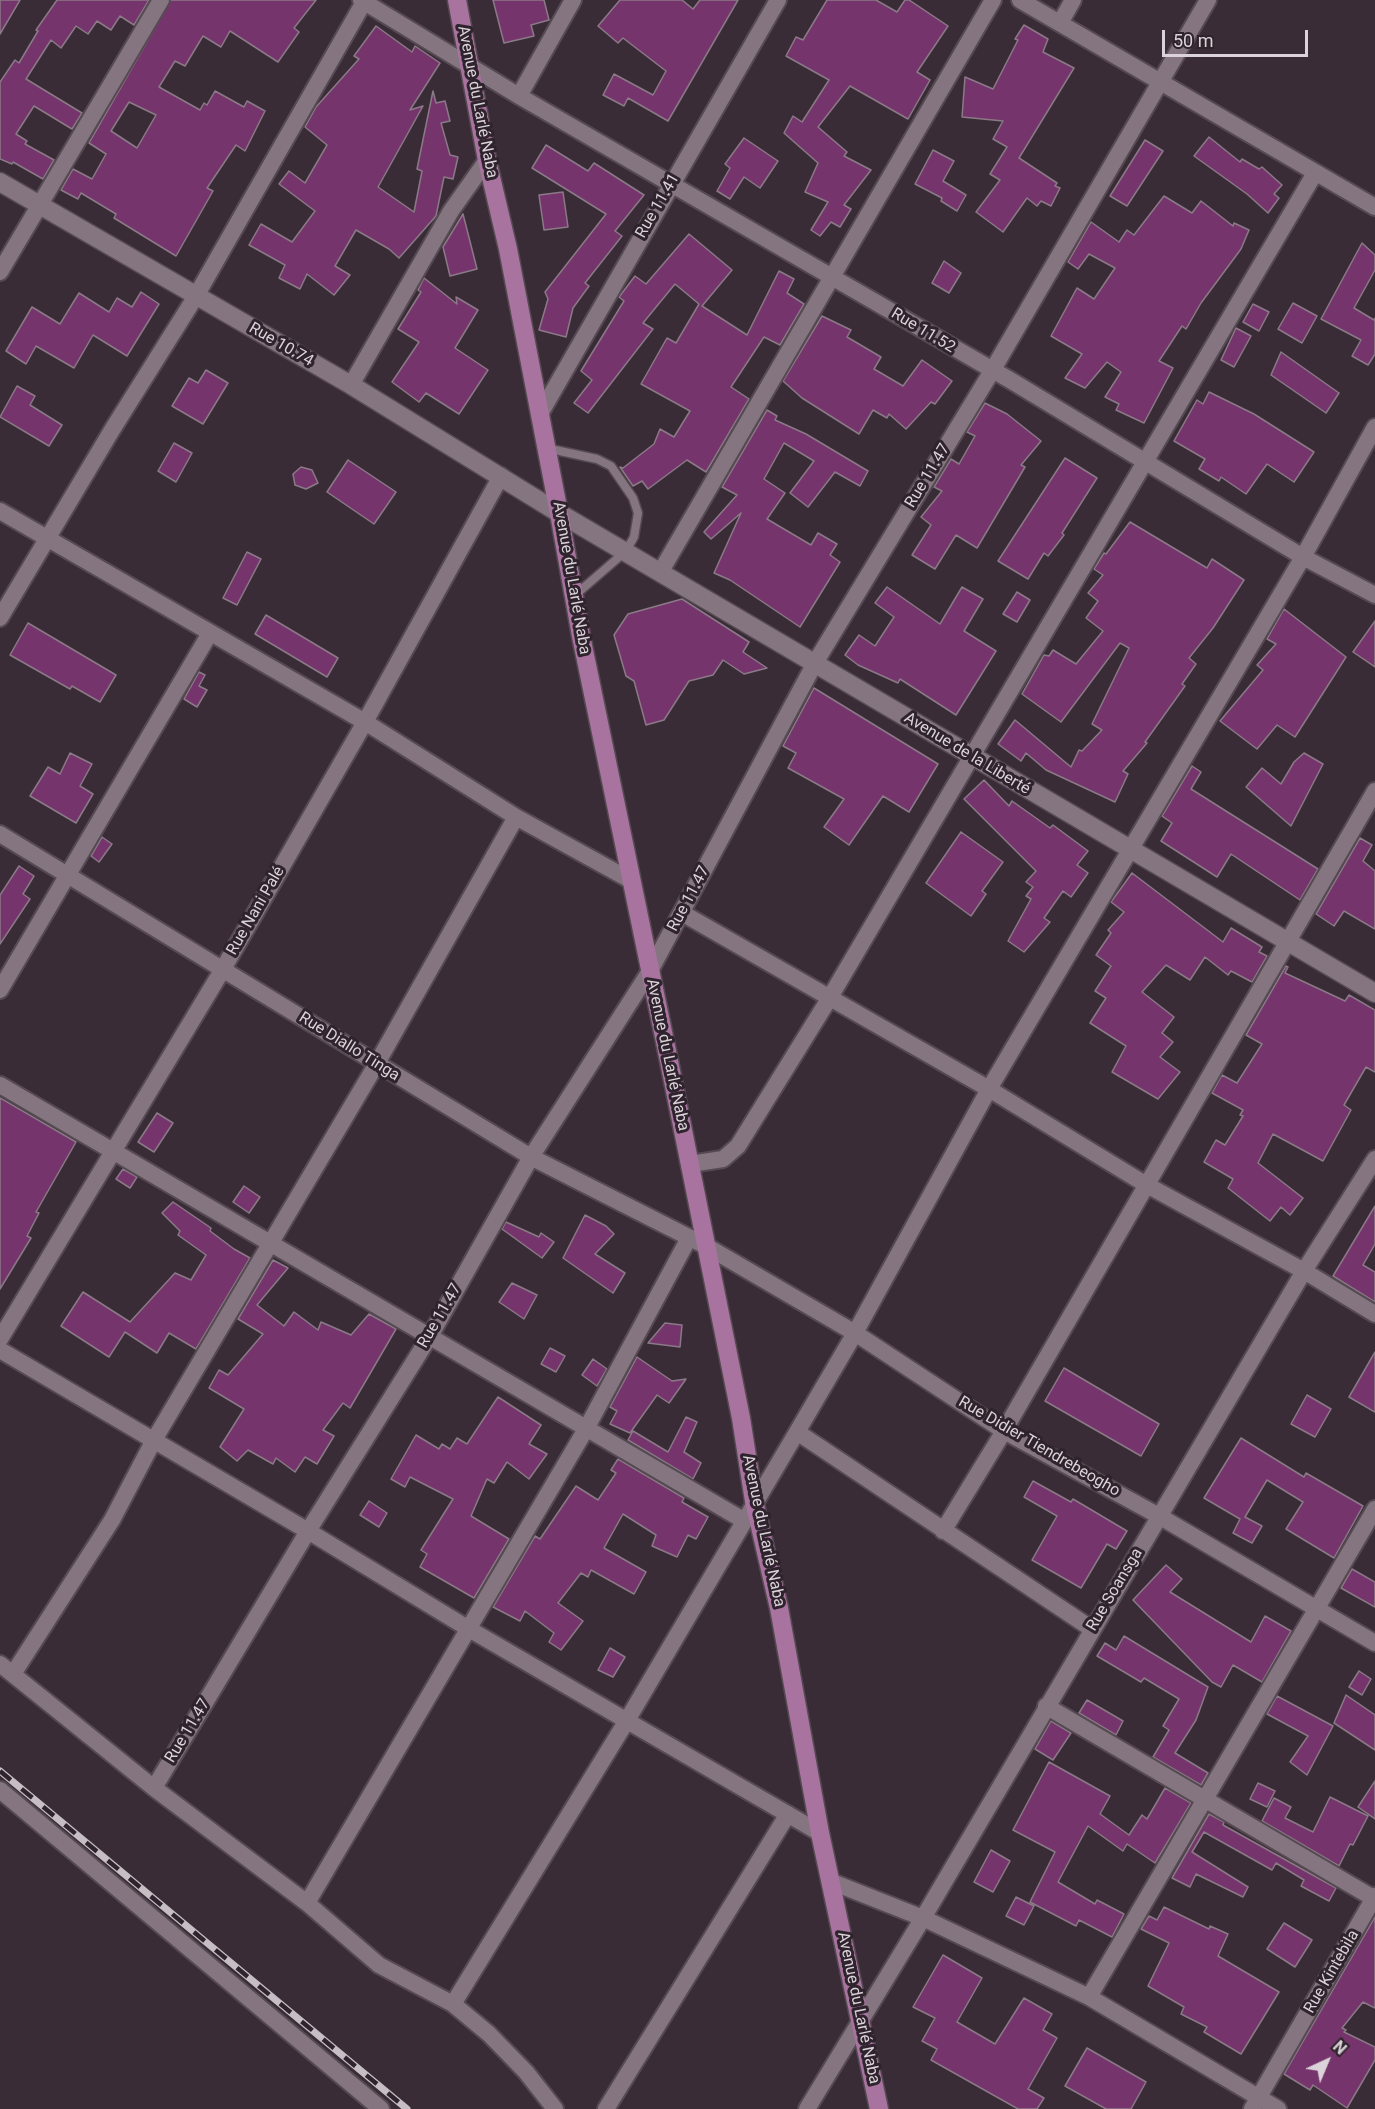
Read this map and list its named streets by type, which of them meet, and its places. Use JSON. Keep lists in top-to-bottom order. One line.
{"streets":{"main road":["Avenue du Larlé Naba","Rue 10.74","Avenue de la Liberté"],"street":["Rue 11.41","Rue 11.52","Rue 11.47","Rue Nani Palé","Rue Diallo Tinga","Rue Didier Tiendrebeogho","Rue Soansga","Rue Kintebila"]},"crossings":[["Avenue du Larlé Naba","Rue 11.41"],["Avenue du Larlé Naba","Rue 11.52"],["Avenue du Larlé Naba","Rue 10.74"],["Avenue du Larlé Naba","Rue 11.47"],["Avenue du Larlé Naba","Avenue de la Liberté"],["Avenue du Larlé Naba","Rue Diallo Tinga"],["Avenue du Larlé Naba","Rue Didier Tiendrebeogho"],["Avenue du Larlé Naba","Rue Soansga"],["Rue 11.41","Rue 11.52"],["Rue 11.52","Rue 11.47"],["Rue 10.74","Avenue de la Liberté"],["Rue 10.74","Rue Nani Palé"],["Rue 11.47","Avenue de la Liberté"],["Rue 11.47","Rue Diallo Tinga"],["Rue Nani Palé","Rue Diallo Tinga"],["Rue Diallo Tinga","Rue Didier Tiendrebeogho"],["Rue Didier Tiendrebeogho","Rue Soansga"]],"scale_bar":"50 m","north":"top right"}
